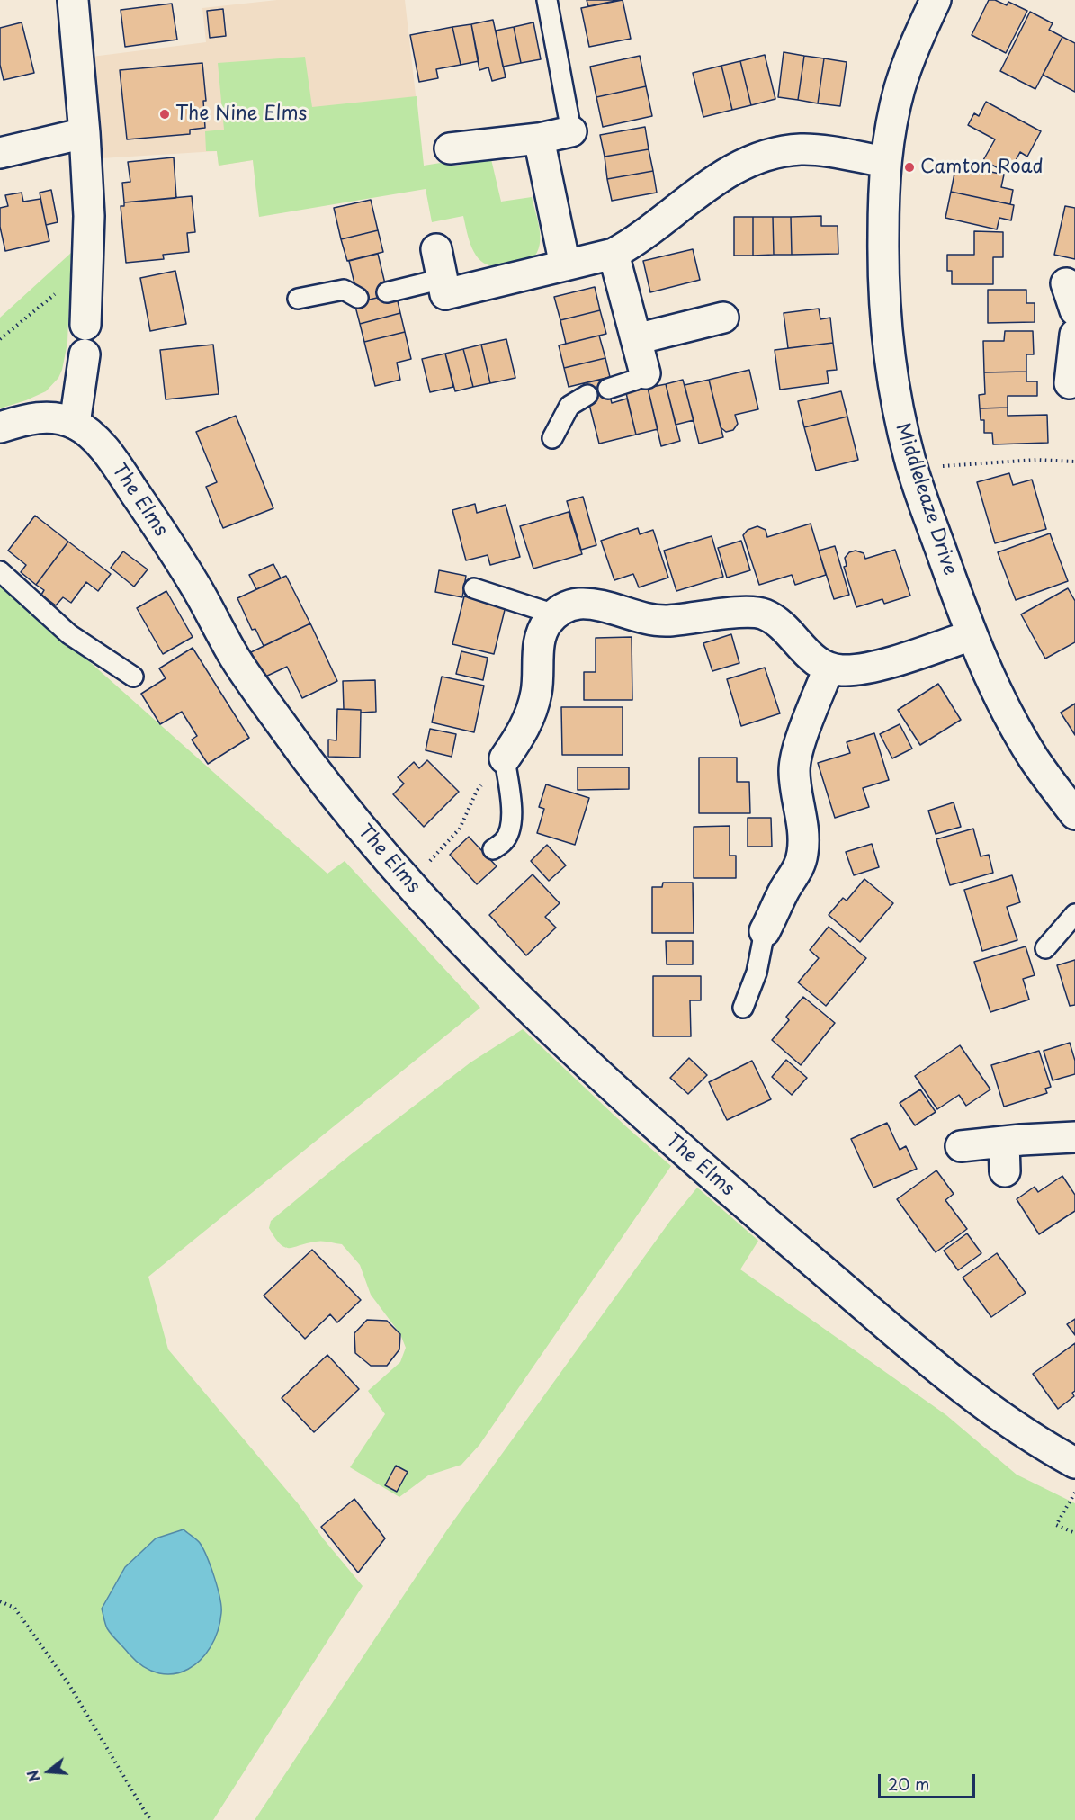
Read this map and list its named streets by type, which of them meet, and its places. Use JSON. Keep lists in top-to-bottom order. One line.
{"streets":{"street":["Middleleaze Drive","The Elms"]},"places":["The Nine Elms","Camton Road"],"scale_bar":"20 m","north":"left"}
